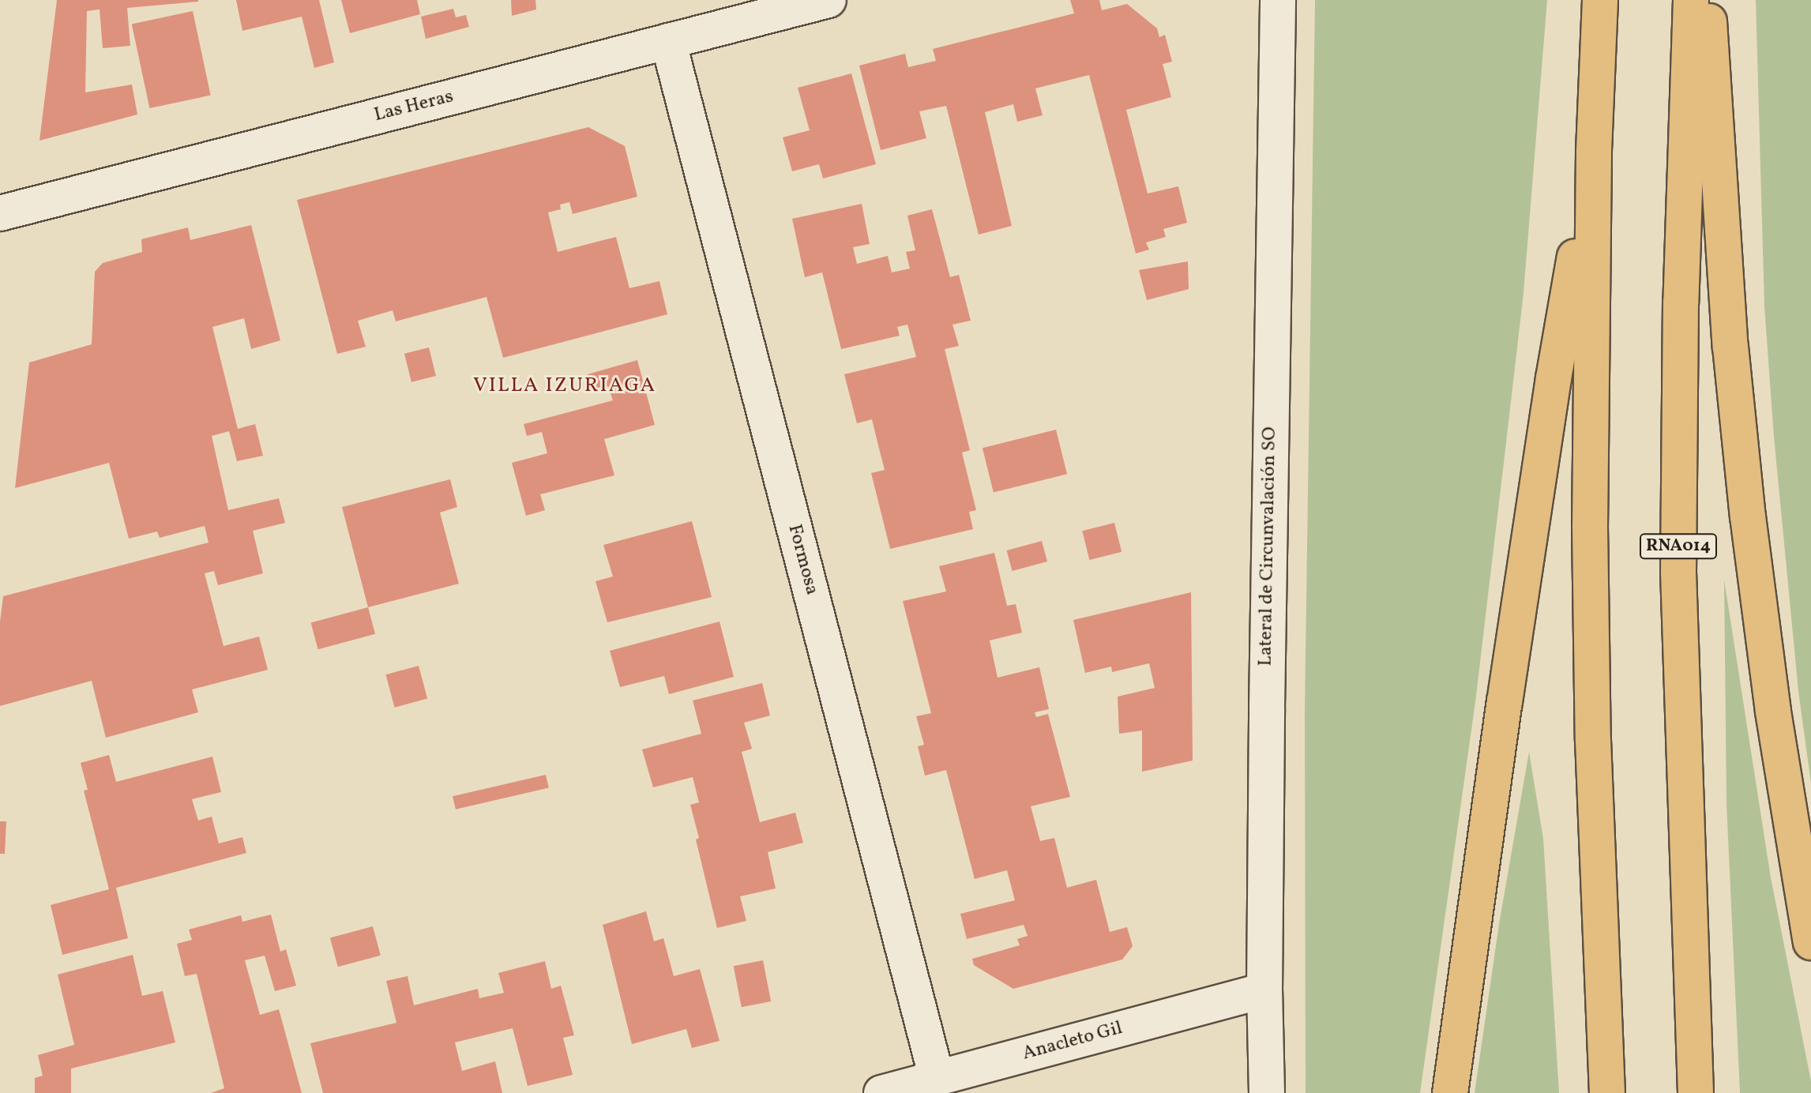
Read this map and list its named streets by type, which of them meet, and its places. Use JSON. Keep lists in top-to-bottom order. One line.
{"streets":{"highway":["RNA014"],"street":["Las Heras","Lateral de Circunvalación SO","Formosa","Anacleto Gil"]},"crossings":[["Las Heras","Formosa"],["Lateral de Circunvalación SO","Anacleto Gil"],["Formosa","Anacleto Gil"]],"districts":["VILLA IZURIAGA"]}
